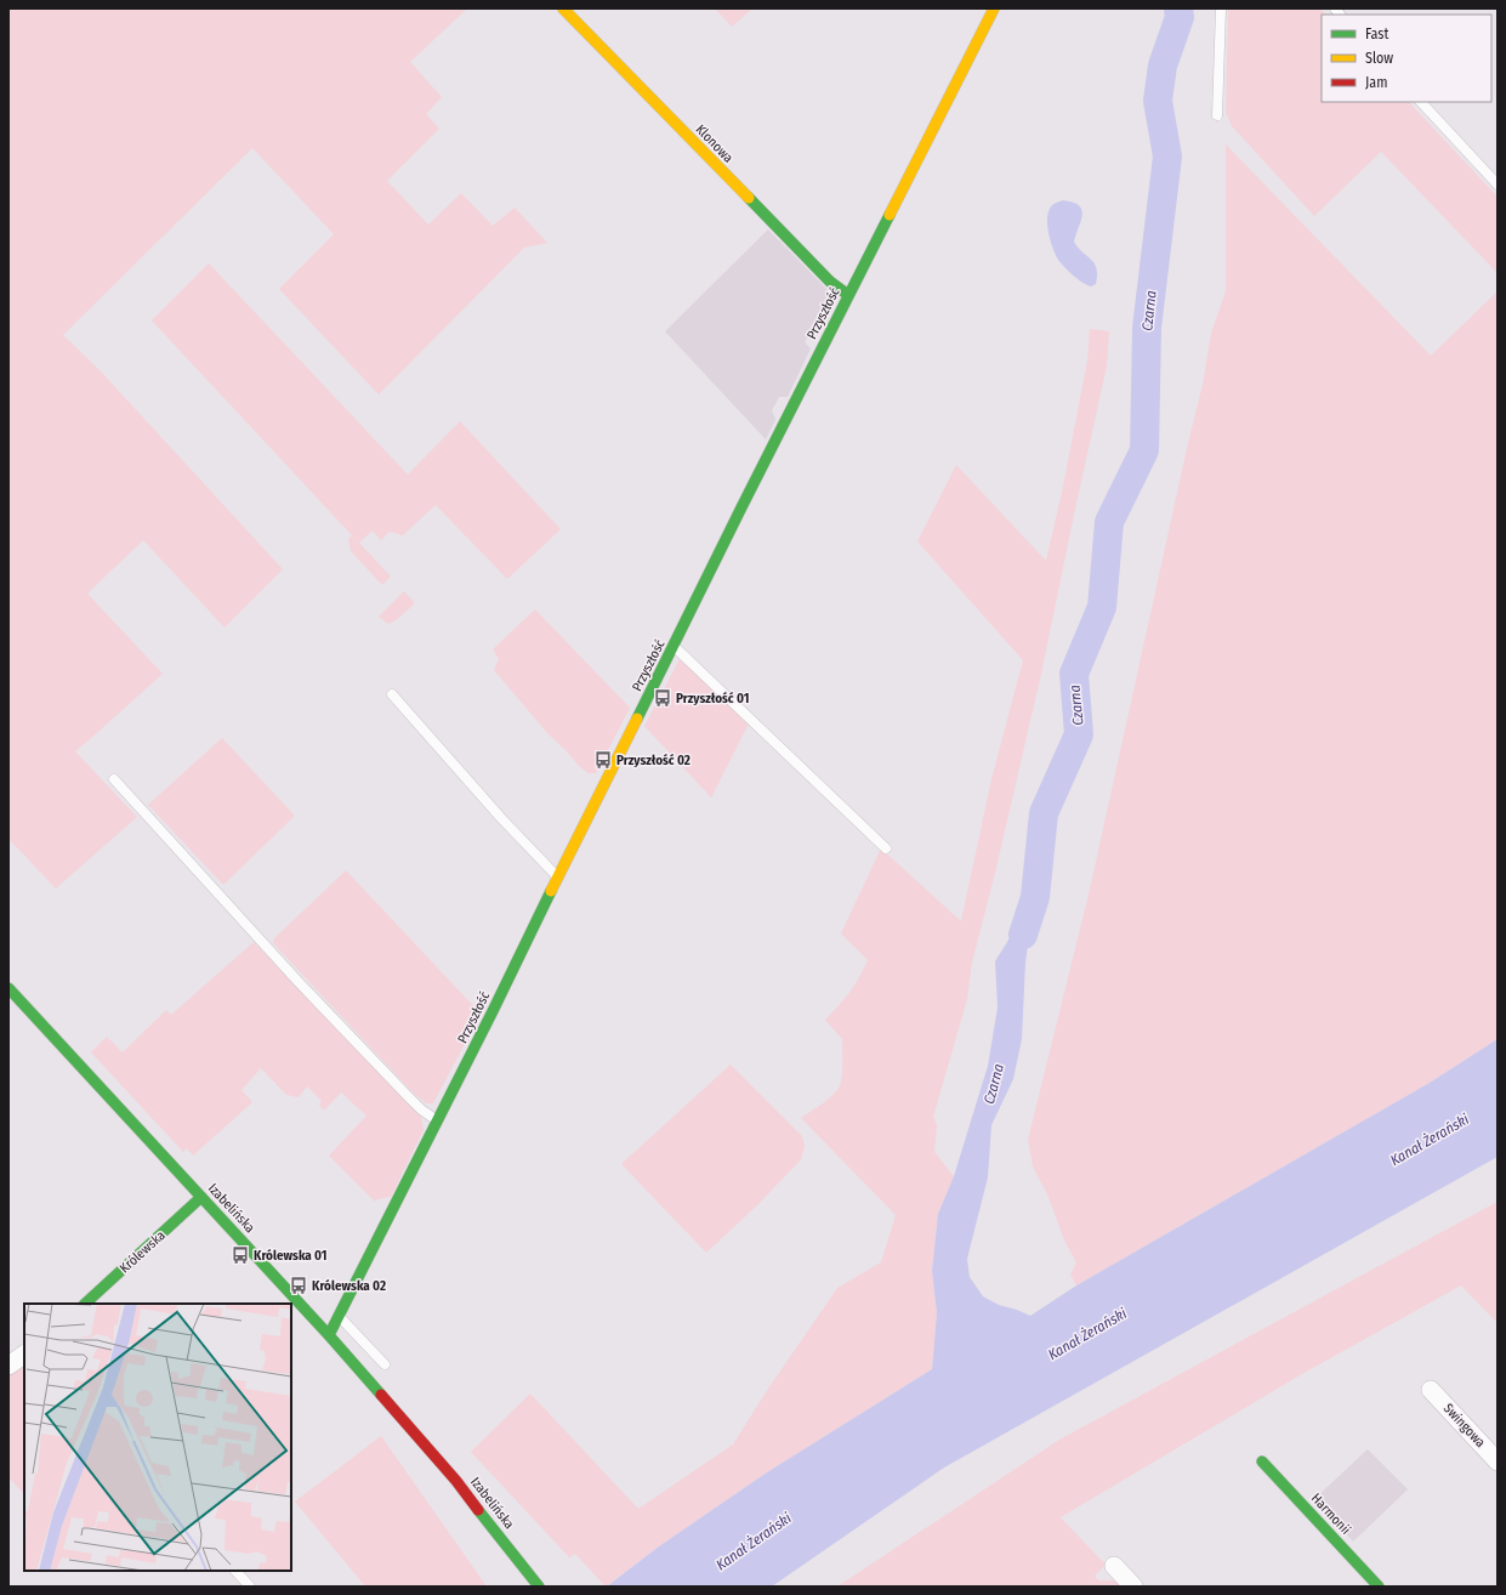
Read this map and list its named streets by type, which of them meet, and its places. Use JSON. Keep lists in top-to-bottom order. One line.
{"streets":{"street":["Klonowa","Przyszłość","Izabelińska","Królewska","Swingowa","Harmonii"]},"crossings":[["Klonowa","Przyszłość"],["Przyszłość","Izabelińska"],["Izabelińska","Królewska"]],"water":["Czarna","Kanał Żerański"],"places":{"bus stop":["Przyszłość 01","Przyszłość 02","Królewska 01","Królewska 02"]},"legend":["Fast","Slow","Jam"]}
